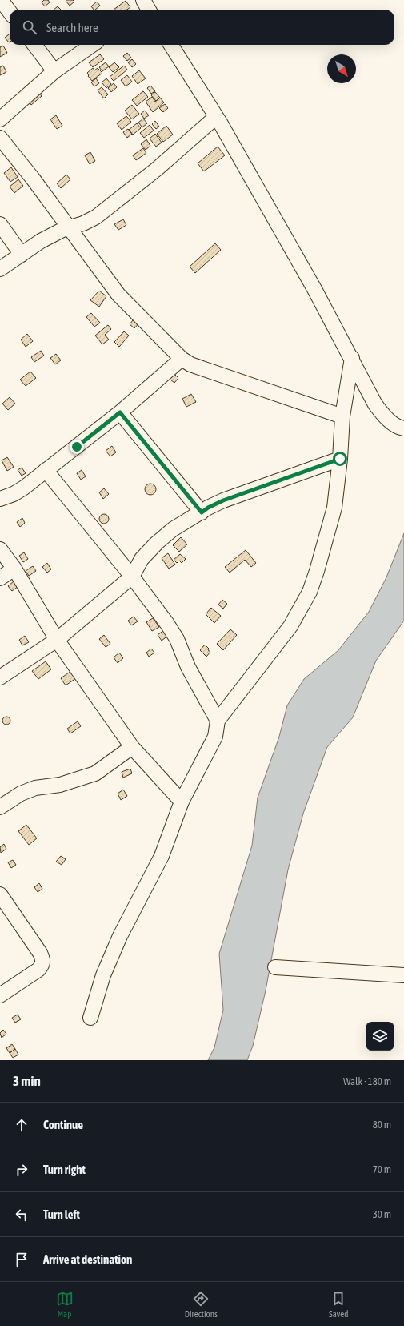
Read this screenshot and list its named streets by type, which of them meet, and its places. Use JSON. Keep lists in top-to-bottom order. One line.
{"north":"bottom right","page":{"search":"Search here","heading":["3 min","Walk · 180 m"],"list":[["Continue","80 m"],["Turn right","70 m"],["Turn left","30 m"],"Arrive at destination"],"nav":["Map","Directions","Saved"]}}
